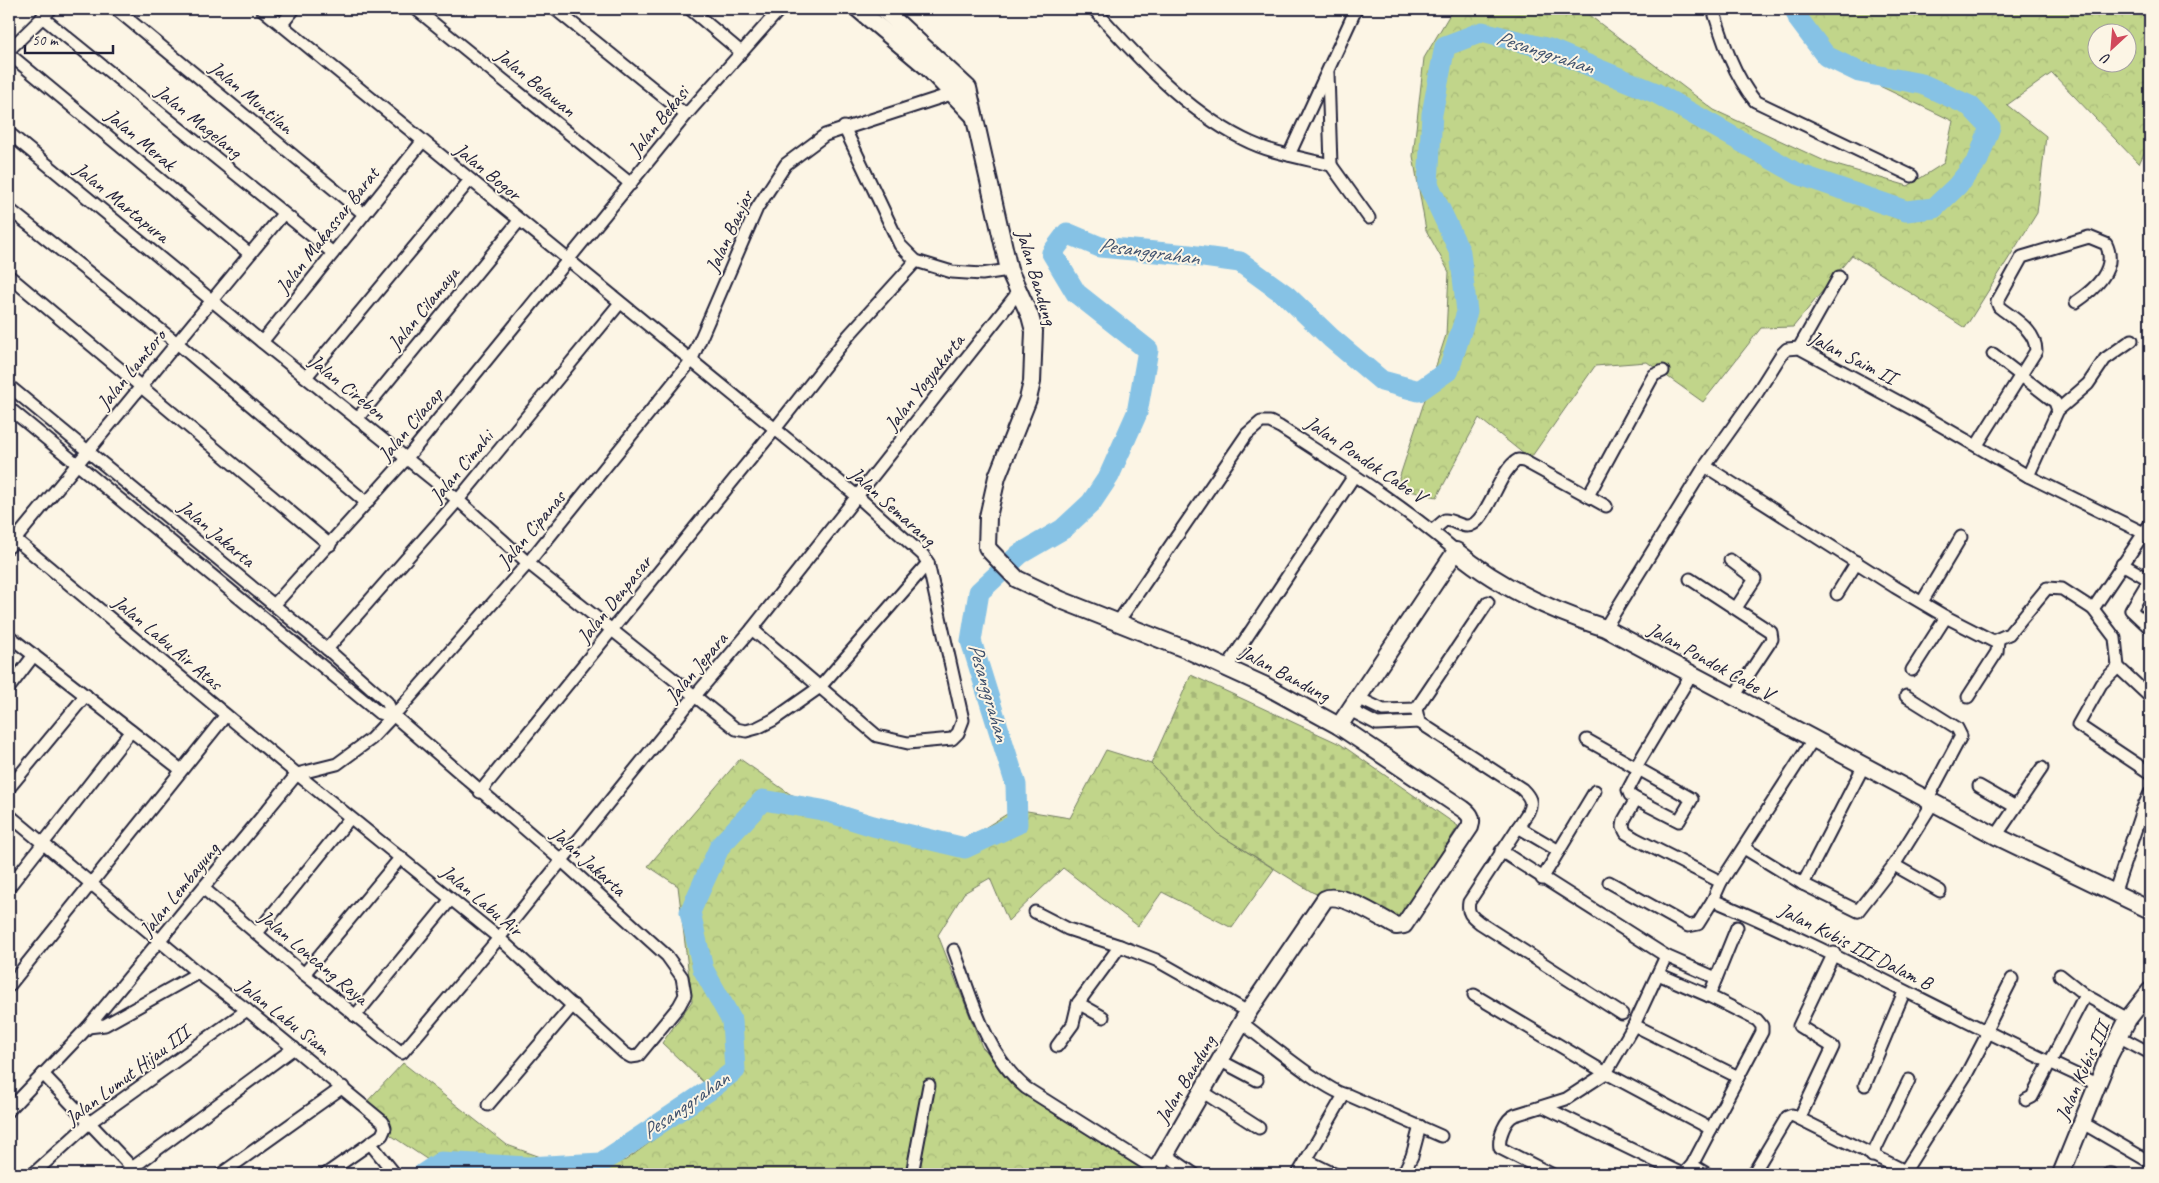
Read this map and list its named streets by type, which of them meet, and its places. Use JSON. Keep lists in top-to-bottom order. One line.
{"streets":{"street":["Jalan Belawan","Jalan Muntilan","Jalan Magelang","Jalan Bekasi","Jalan Merak","Jalan Bogor","Jalan Martapura","Jalan Makassar Barat","Jalan Banjar","Jalan Bandung","Jalan Cilamaya","Jalan Saim II","Jalan Lamtoro","Jalan Yogyakarta","Jalan Cirebon","Jalan Cilacap","Jalan Pondok Cabe V","Jalan Cimahi","Jalan Semarang","Jalan Cipanas","Jalan Jakarta","Jalan Denpasar","Jalan Labu Air Atas","Jalan Jepara","Jalan Lembayung","Jalan Labu Air","Jalan Kubis III Dalam B","Jalan Loncang Raya","Jalan Labu Siam","Jalan Kubis III","Jalan Lumut Hijau III"]},"crossings":[["Jalan Belawan","Jalan Bekasi"],["Jalan Muntilan","Jalan Makassar Barat"],["Jalan Magelang","Jalan Makassar Barat"],["Jalan Magelang","Jalan Lamtoro"],["Jalan Bekasi","Jalan Bogor"],["Jalan Bekasi","Jalan Cilacap"],["Jalan Merak","Jalan Lamtoro"],["Jalan Bogor","Jalan Makassar Barat"],["Jalan Bogor","Jalan Banjar"],["Jalan Bogor","Jalan Cilamaya"],["Jalan Bogor","Jalan Cilacap"],["Jalan Bogor","Jalan Cimahi"],["Jalan Bogor","Jalan Semarang"],["Jalan Bogor","Jalan Cipanas"],["Jalan Martapura","Jalan Lamtoro"],["Jalan Martapura","Jalan Cirebon"],["Jalan Makassar Barat","Jalan Cirebon"],["Jalan Banjar","Jalan Bandung"],["Jalan Banjar","Jalan Semarang"],["Jalan Banjar","Jalan Cipanas"],["Jalan Bandung","Jalan Yogyakarta"],["Jalan Bandung","Jalan Pondok Cabe V"],["Jalan Cilamaya","Jalan Cirebon"],["Jalan Saim II","Jalan Pondok Cabe V"],["Jalan Lamtoro","Jalan Cirebon"],["Jalan Lamtoro","Jalan Jakarta"],["Jalan Lamtoro","Jalan Labu Air Atas"],["Jalan Yogyakarta","Jalan Semarang"],["Jalan Yogyakarta","Jalan Jepara"],["Jalan Cirebon","Jalan Cilacap"],["Jalan Cirebon","Jalan Cimahi"],["Jalan Cirebon","Jalan Semarang"],["Jalan Cirebon","Jalan Cipanas"],["Jalan Cirebon","Jalan Denpasar"],["Jalan Cirebon","Jalan Jepara"],["Jalan Cilacap","Jalan Jakarta"],["Jalan Cimahi","Jalan Jakarta"],["Jalan Semarang","Jalan Cipanas"],["Jalan Semarang","Jalan Denpasar"],["Jalan Semarang","Jalan Jepara"],["Jalan Cipanas","Jalan Jakarta"],["Jalan Jakarta","Jalan Denpasar"],["Jalan Jakarta","Jalan Jepara"],["Jalan Jakarta","Jalan Labu Air"],["Jalan Labu Air Atas","Jalan Lembayung"],["Jalan Labu Air Atas","Jalan Labu Air"],["Jalan Jepara","Jalan Labu Air"],["Jalan Jepara","Jalan Loncang Raya"],["Jalan Lembayung","Jalan Labu Air"],["Jalan Lembayung","Jalan Loncang Raya"],["Jalan Lembayung","Jalan Labu Siam"],["Jalan Kubis III Dalam B","Jalan Kubis III"],["Jalan Labu Siam","Jalan Lumut Hijau III"]],"water":["Pesanggrahan"],"scale_bar":"50 m","north":"bottom left"}
